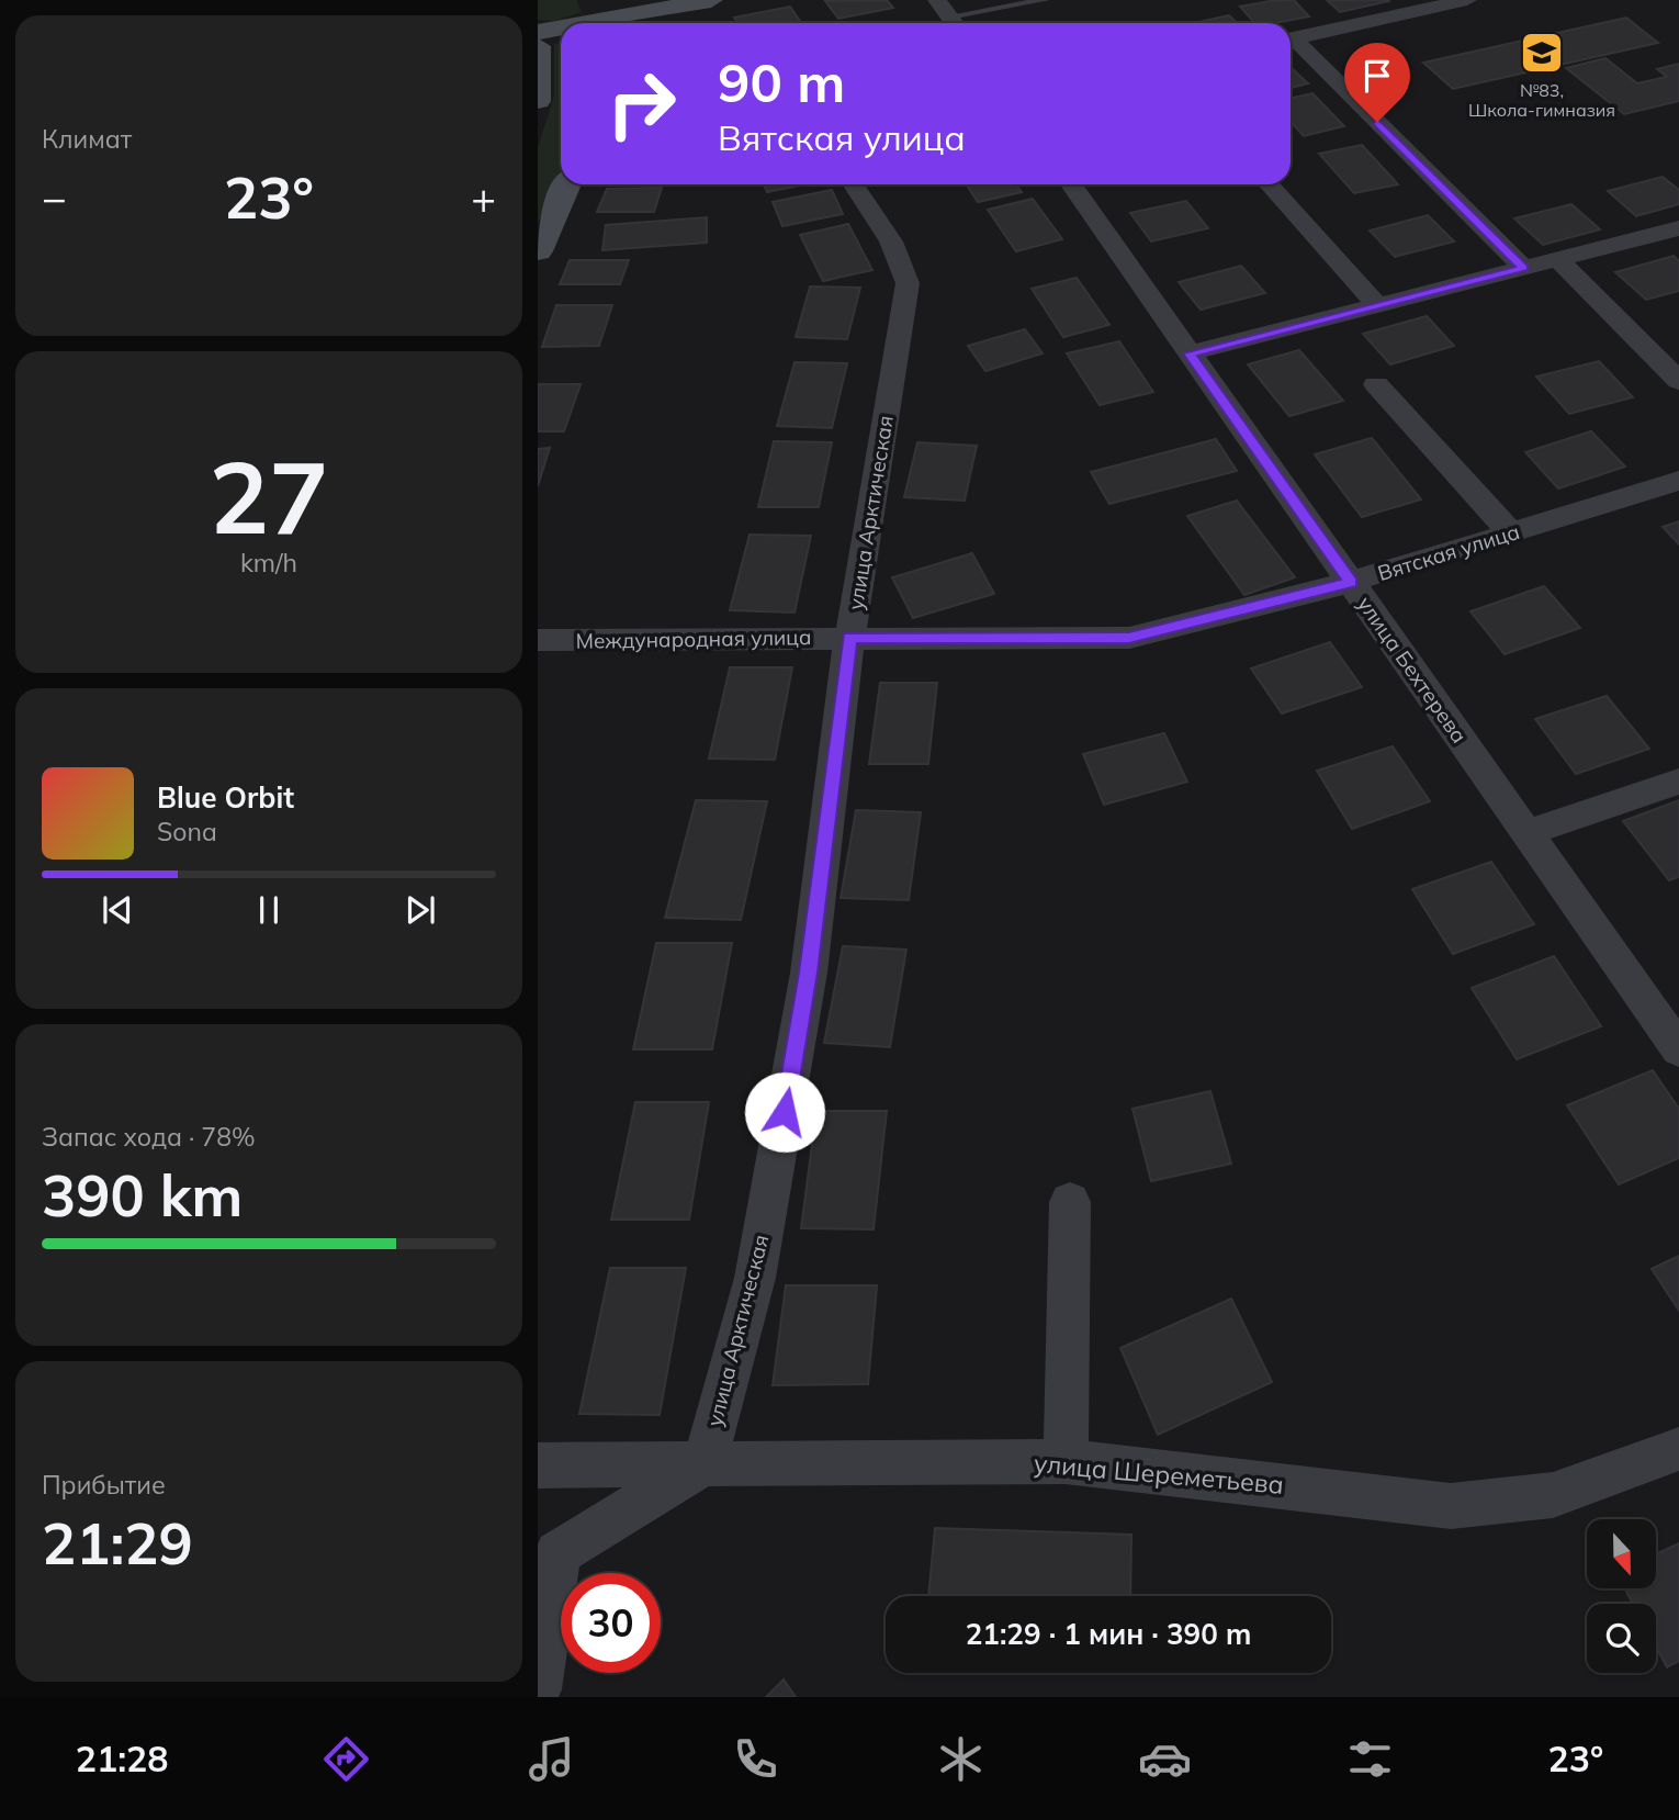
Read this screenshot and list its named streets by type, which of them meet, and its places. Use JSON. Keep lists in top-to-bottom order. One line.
{"streets":{"street":["улица Арктическая","Вятская улица","Международная улица","улица Бехтерева","улица Шереметьева"]},"crossings":[["улица Арктическая","Вятская улица"],["улица Арктическая","Международная улица"],["улица Арктическая","улица Шереметьева"],["Вятская улица","Международная улица"],["Вятская улица","улица Бехтерева"]],"places":{"school or university":["№83, Школа-гимназия"]},"north":"bottom","page":{"tile":["Климат",["27","km/h"],["Запас хода · 78%","390 km"],["Прибытие","21:29"]],"turn":["90 m","Вятская улица"],"heat":["−","23°","+"],"song":["Blue Orbit","Sona"],"limit":"30","trip":"21:29 · 1 мин · 390 m","tabs":["21:28","23°"]}}
